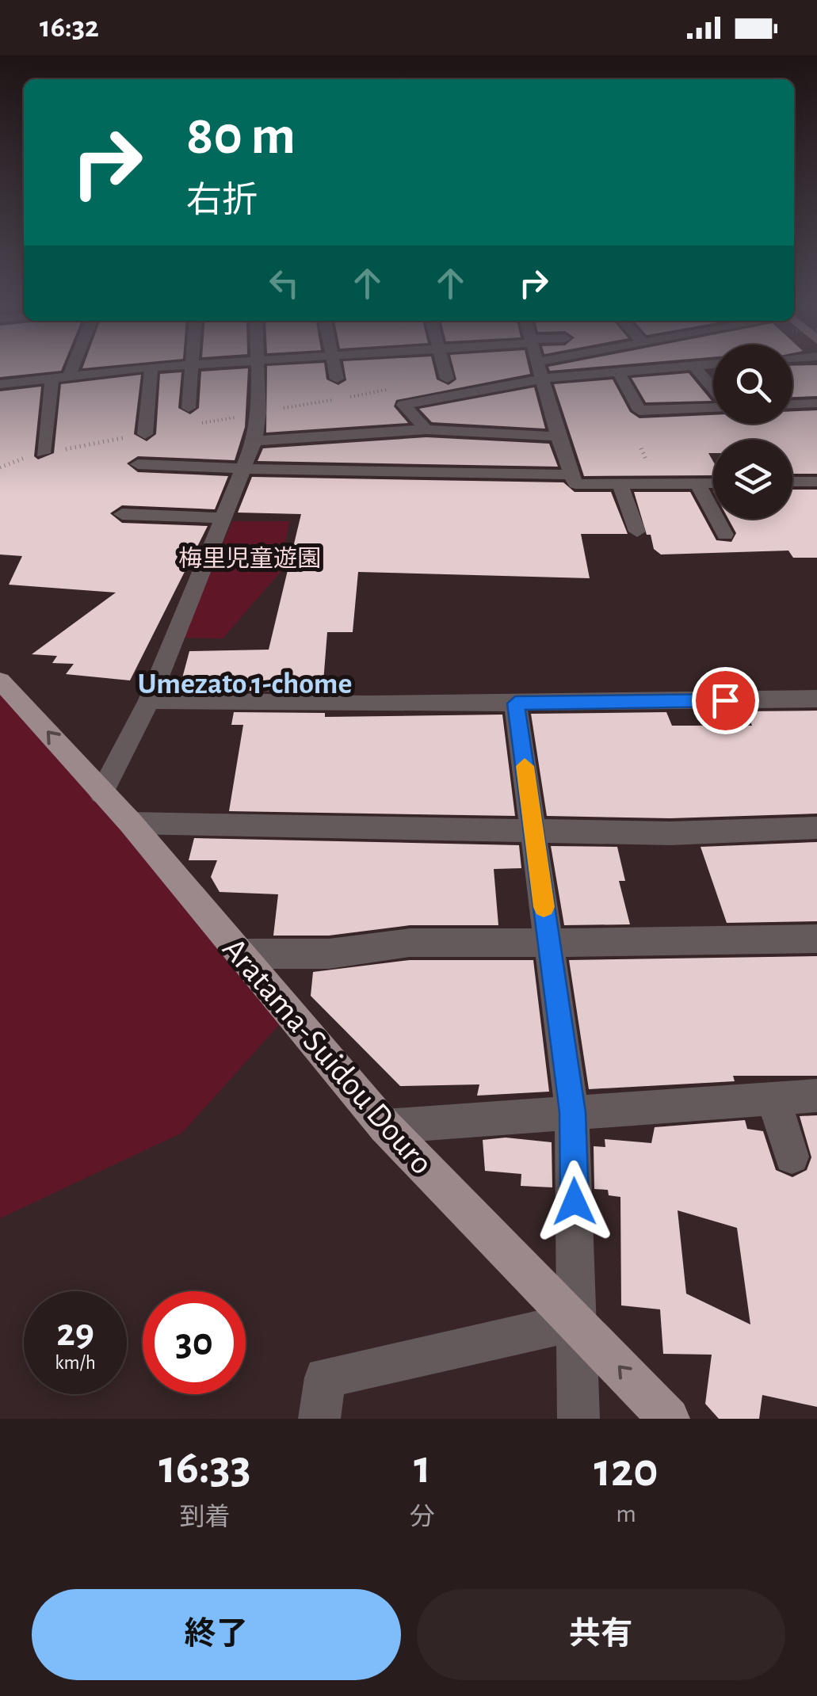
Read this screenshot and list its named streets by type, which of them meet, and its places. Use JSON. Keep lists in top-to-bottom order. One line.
{"streets":{"main road":["Aratama-Suidou Douro"]},"districts":["Umezato 1-chome"],"parks":["梅里児童遊園"],"page":{"status":"16:32","turn":["80 m","右折"],"speed":"29 km/h","limit":"30","eta":["16:33","到着","1","分","120","m"],"buttons":["終了","共有"]}}
